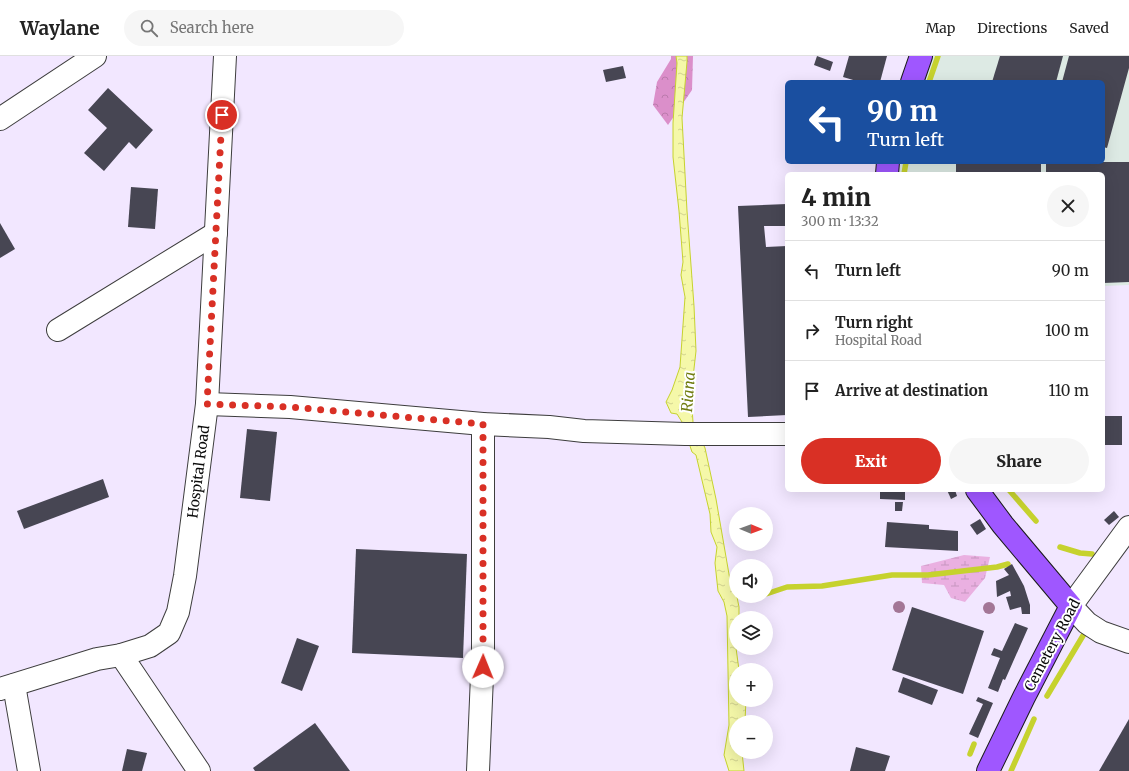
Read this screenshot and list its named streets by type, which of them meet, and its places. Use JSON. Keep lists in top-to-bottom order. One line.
{"streets":{"main road":["Cemetery Road"],"street":["Hospital Road"]},"water":["Riana"],"north":"right","page":{"header":"Waylane","search":"Search here","nav":["Map","Directions","Saved"],"turn":["90 m","Turn left"],"heading":["4 min","300 m · 13:32"],"list":[{"name":"Turn left","value":"90 m"},{"name":"Turn right","note":"Hospital Road","value":"100 m"},{"name":"Arrive at destination","value":"110 m"}],"buttons":["Exit","Share"],"map_buttons":["+","−"]}}
